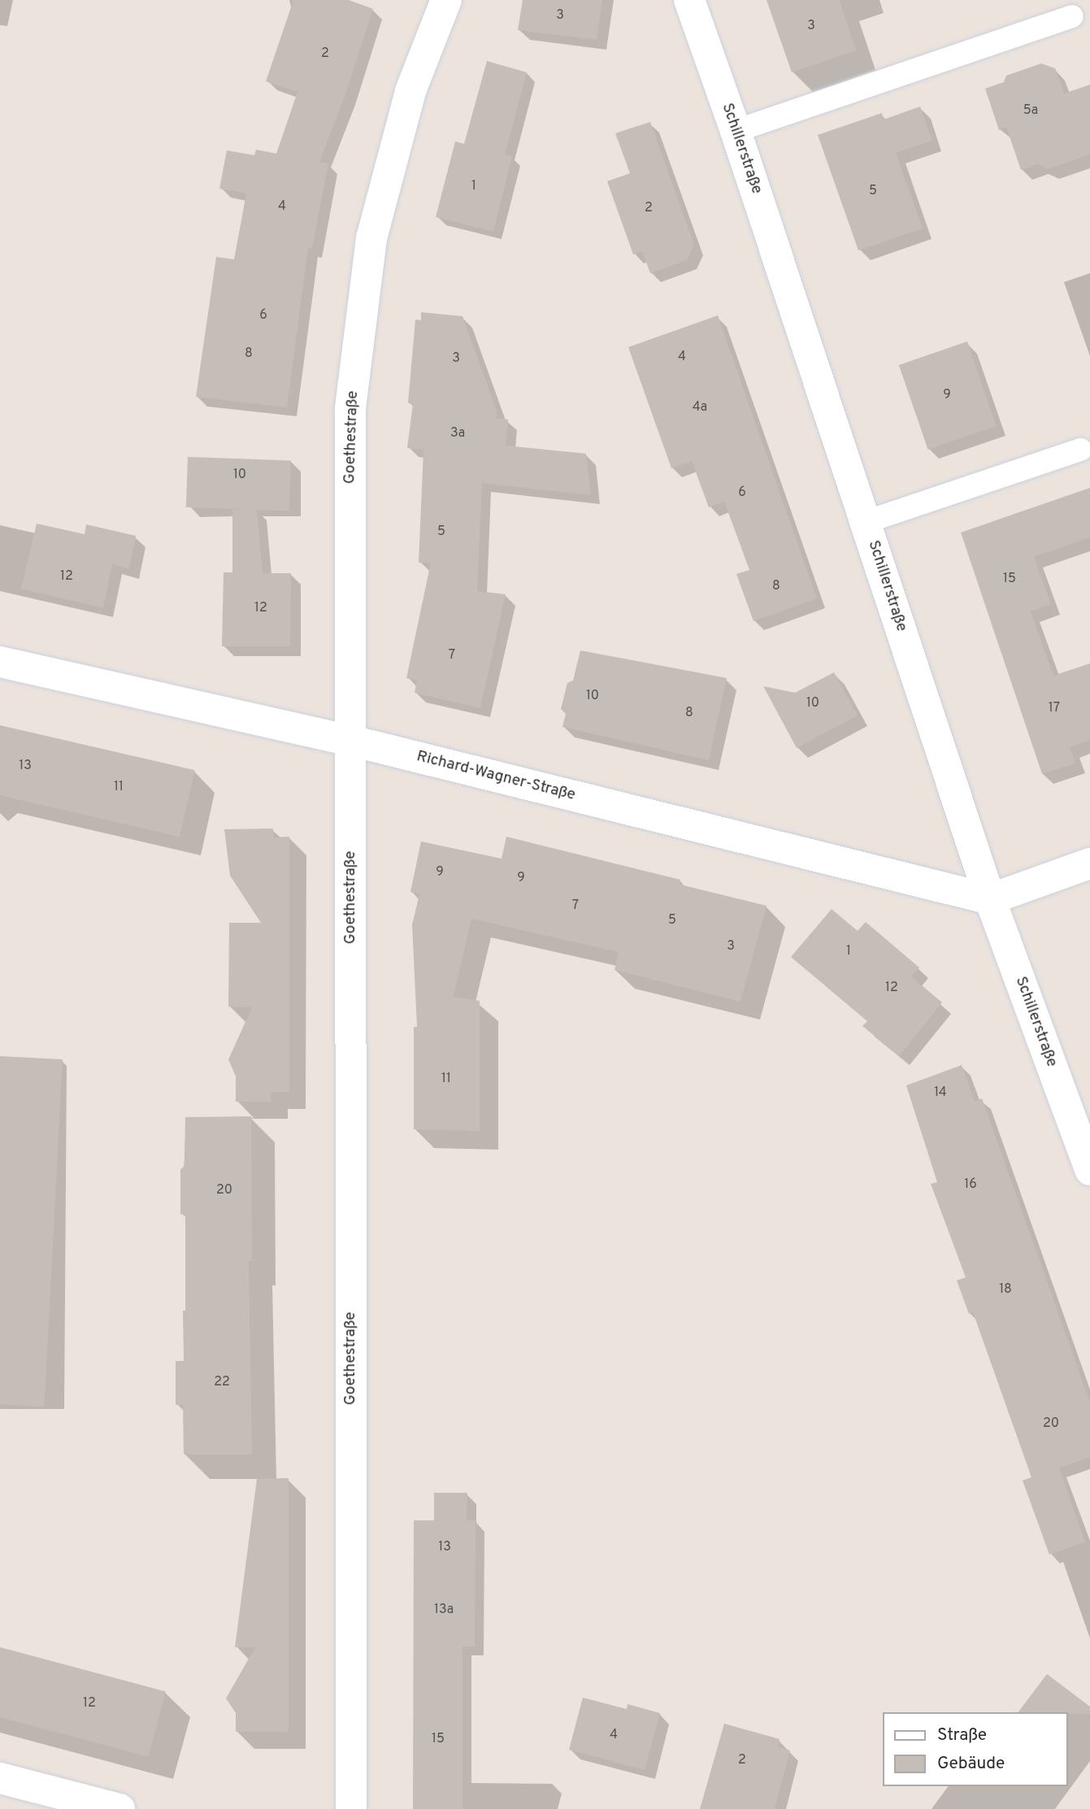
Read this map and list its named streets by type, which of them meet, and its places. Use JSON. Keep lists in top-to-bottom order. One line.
{"streets":{"street":["Schillerstraße","Goethestraße","Richard-Wagner-Straße"]},"crossings":[["Schillerstraße","Richard-Wagner-Straße"],["Goethestraße","Richard-Wagner-Straße"]],"house_numbers":["3","3","2","5a","1","5","4","2","6","8","4","3","9","4a","3a","10","6","5","12","15","8","12","7","10","10","17","8","13","11","9","9","7","5","3","1","12","11","14","16","20","18","22","20","13","13a","12","4","15","2"],"legend":["Straße","Gebäude"]}
